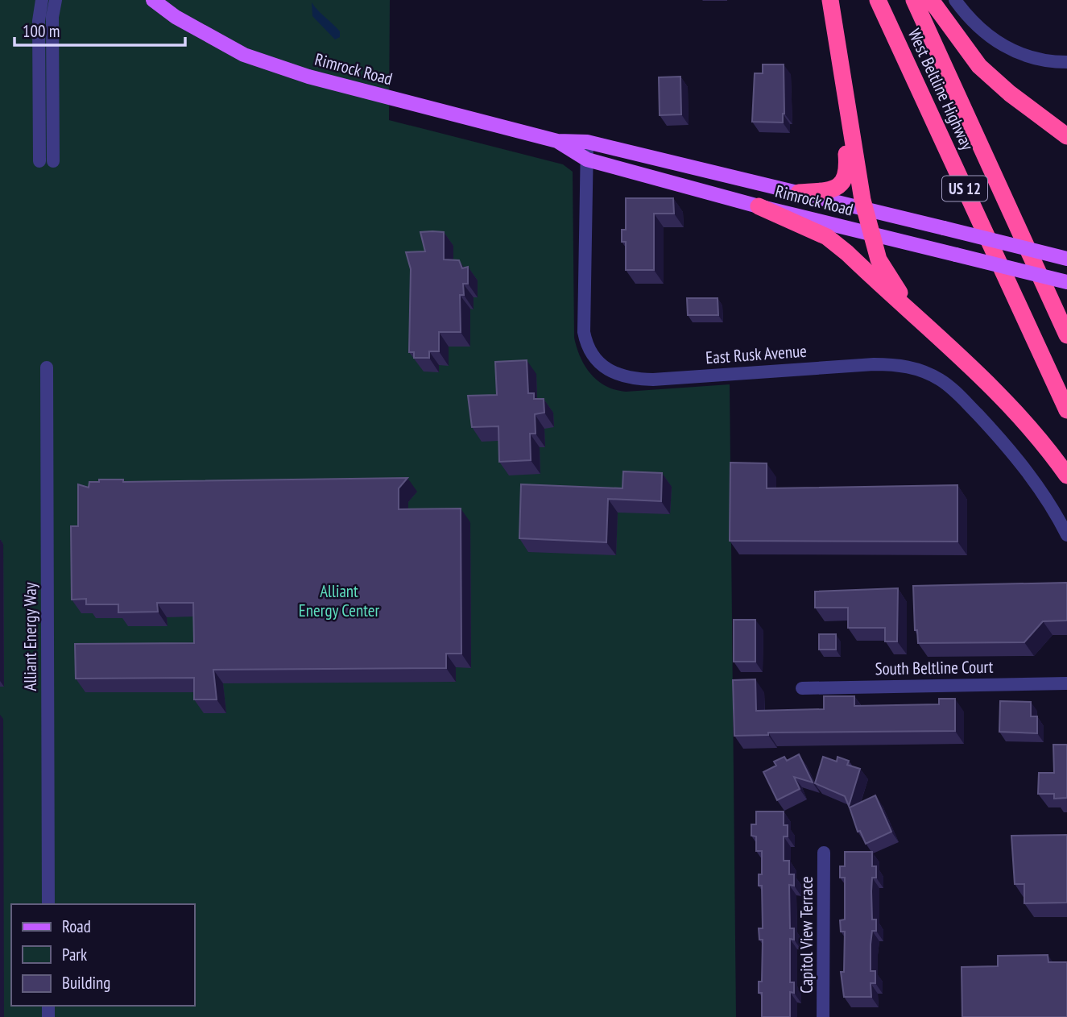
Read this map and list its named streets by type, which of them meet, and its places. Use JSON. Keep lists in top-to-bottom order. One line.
{"streets":{"highway":["West Beltline Highway","US 12"],"main road":["Rimrock Road"],"street":["East Rusk Avenue","Alliant Energy Way","South Beltline Court","Capitol View Terrace"]},"crossings":[["Rimrock Road","East Rusk Avenue"]],"parks":["Alliant Energy Center"],"legend":["Road","Park","Building"],"scale_bar":"100 m"}
